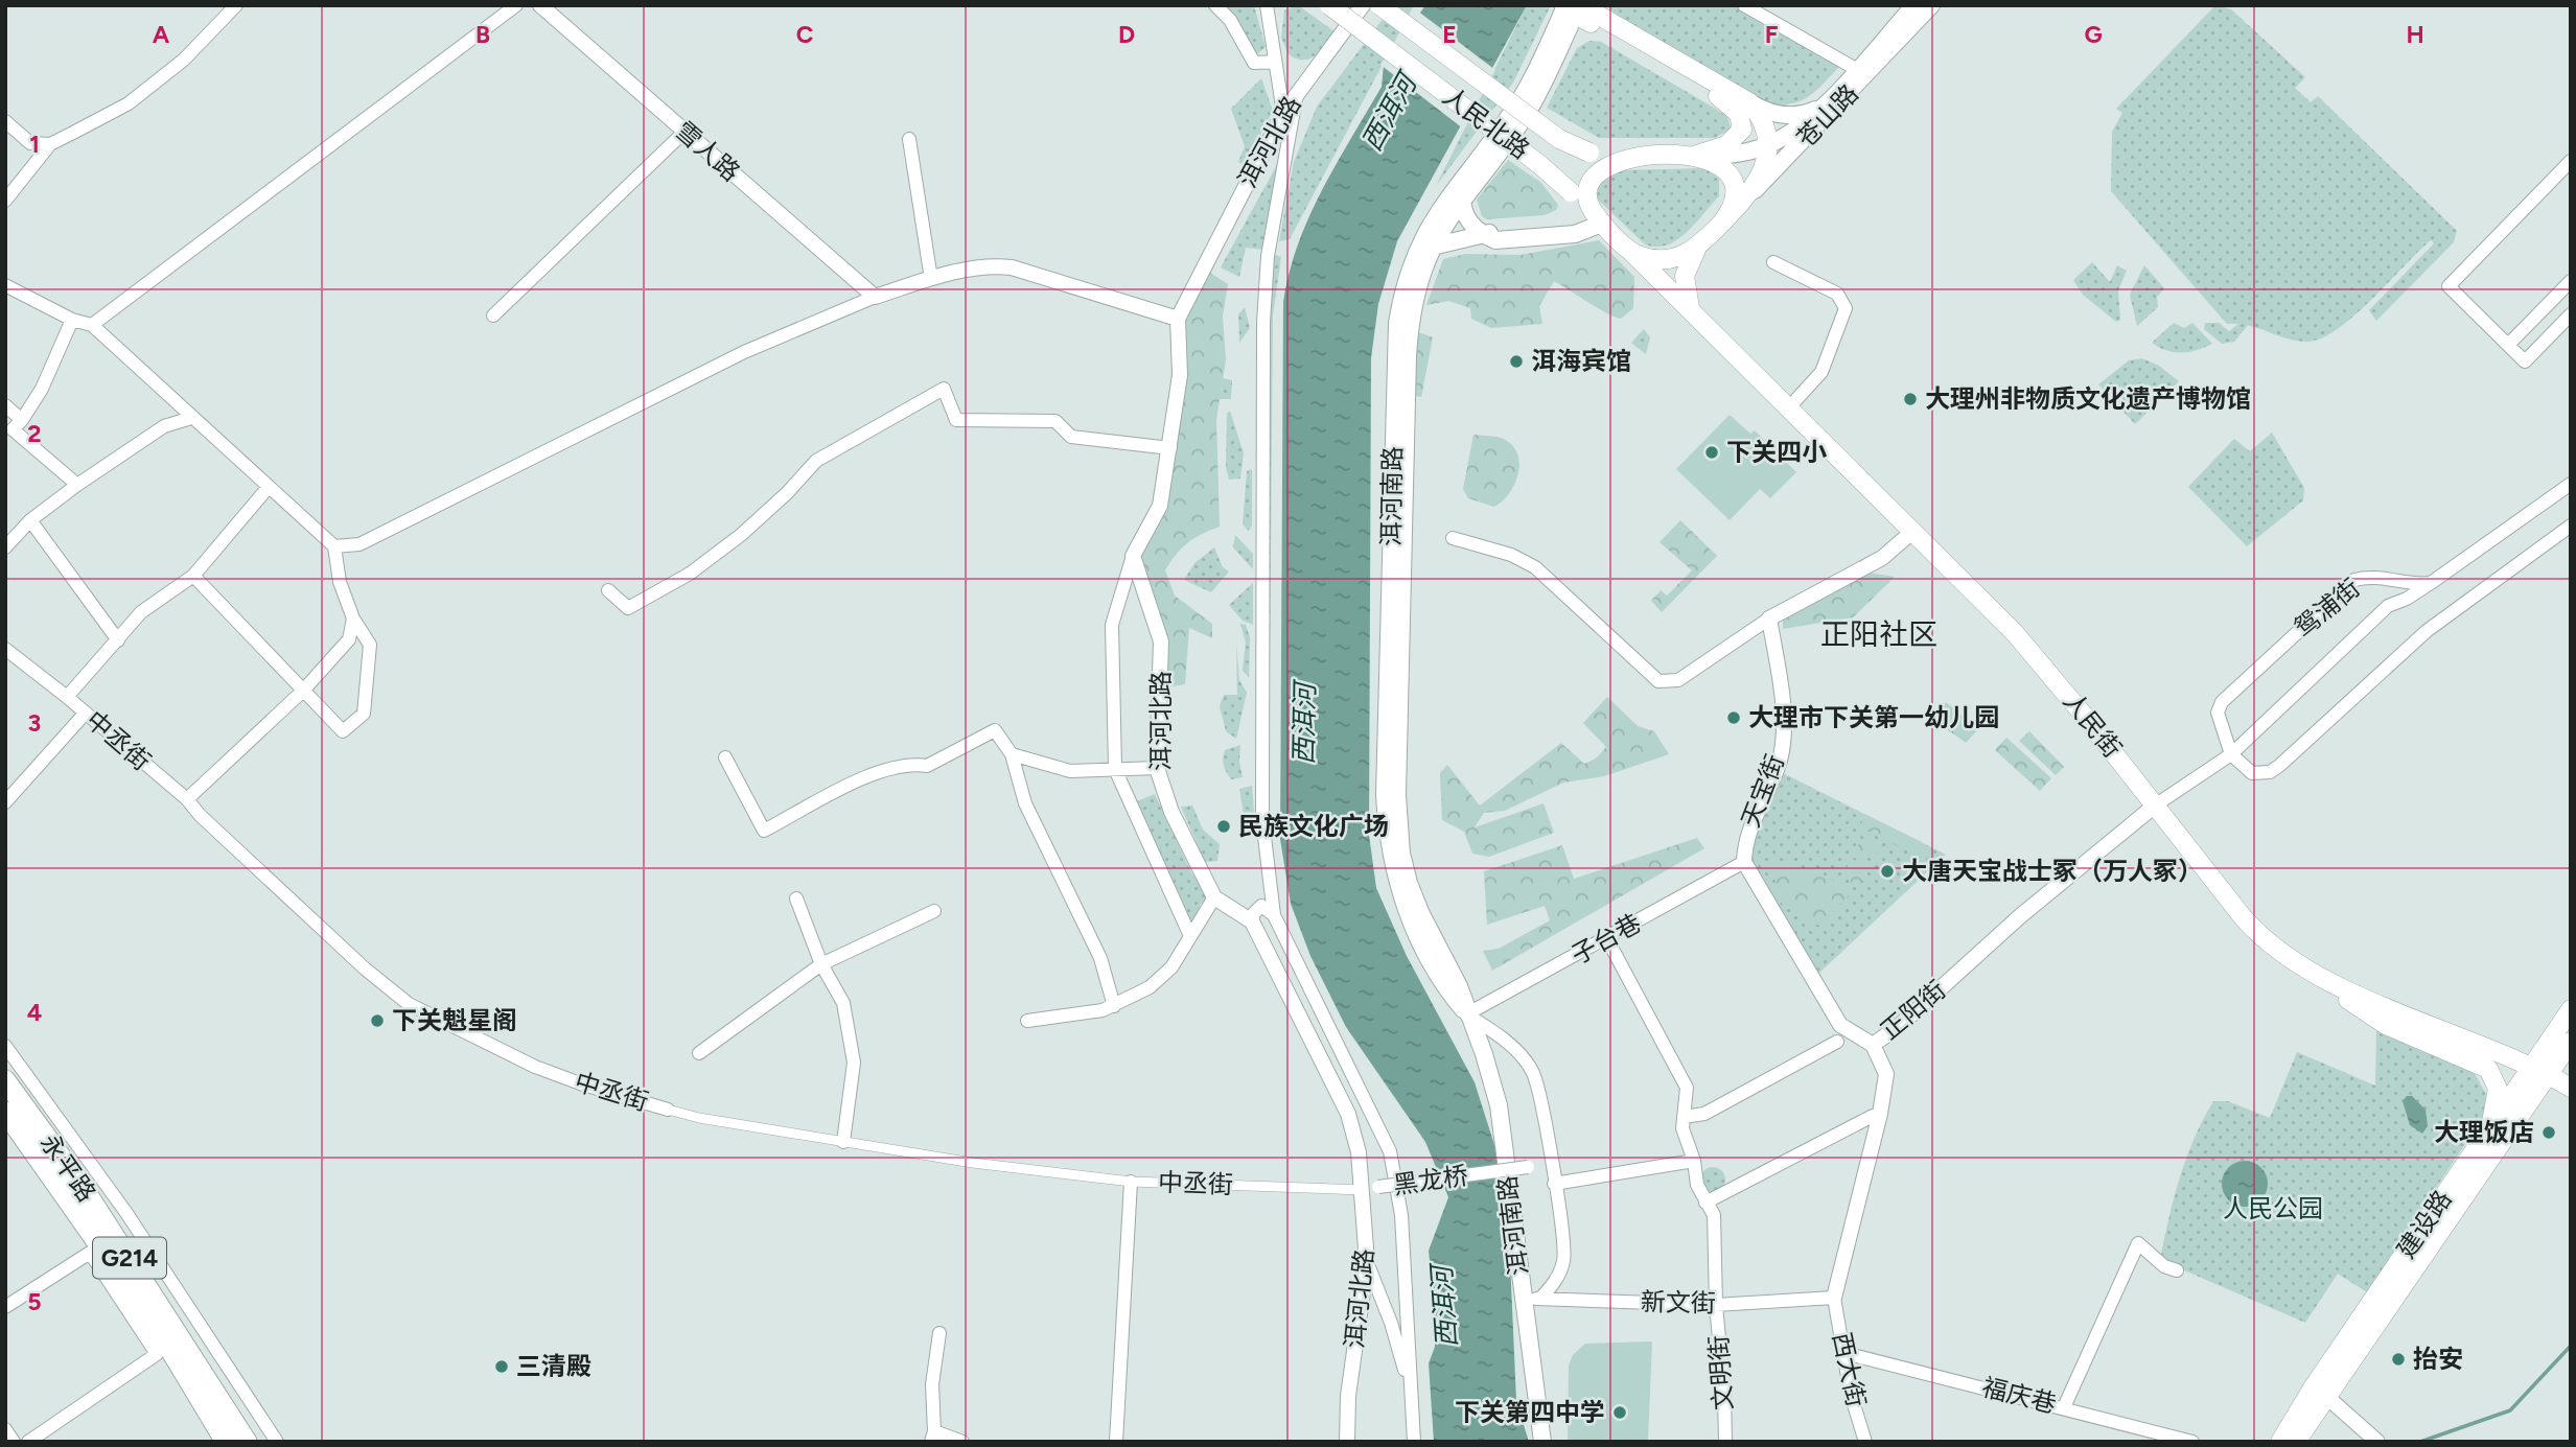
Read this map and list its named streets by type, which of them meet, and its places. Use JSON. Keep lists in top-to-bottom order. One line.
{"streets":{"highway":["永平路","G214"],"main road":["苍山路","人民北路","洱河南路","人民街","建设路"],"street":["洱河北路","雪人路","鸳浦街","中丞街","天宝街","子台巷","正阳街","黑龙桥","新文街","西大街","文明街","福庆巷"]},"crossings":[["苍山路","人民北路"],["苍山路","人民街"],["人民北路","人民街"],["洱河北路","中丞街"],["洱河北路","黑龙桥"],["洱河南路","子台巷"],["洱河南路","新文街"],["人民街","正阳街"],["人民街","建设路"],["中丞街","黑龙桥"],["天宝街","子台巷"],["天宝街","正阳街"],["子台巷","文明街"],["正阳街","新文街"],["正阳街","西大街"],["新文街","西大街"],["新文街","文明街"],["西大街","福庆巷"]],"districts":["正阳社区"],"water":["西洱河"],"parks":["人民公园"],"places":["洱海宾馆","大理州非物质文化遗产博物馆","下关四小","大理市下关第一幼儿园","民族文化广场","大唐天宝战士冢（万人冢）","下关魁星阁","大理饭店","抬安","三清殿","下关第四中学"],"grid":{"columns":["A","B","C","D","E","F","G","H"],"rows":["1","2","3","4","5"]}}
